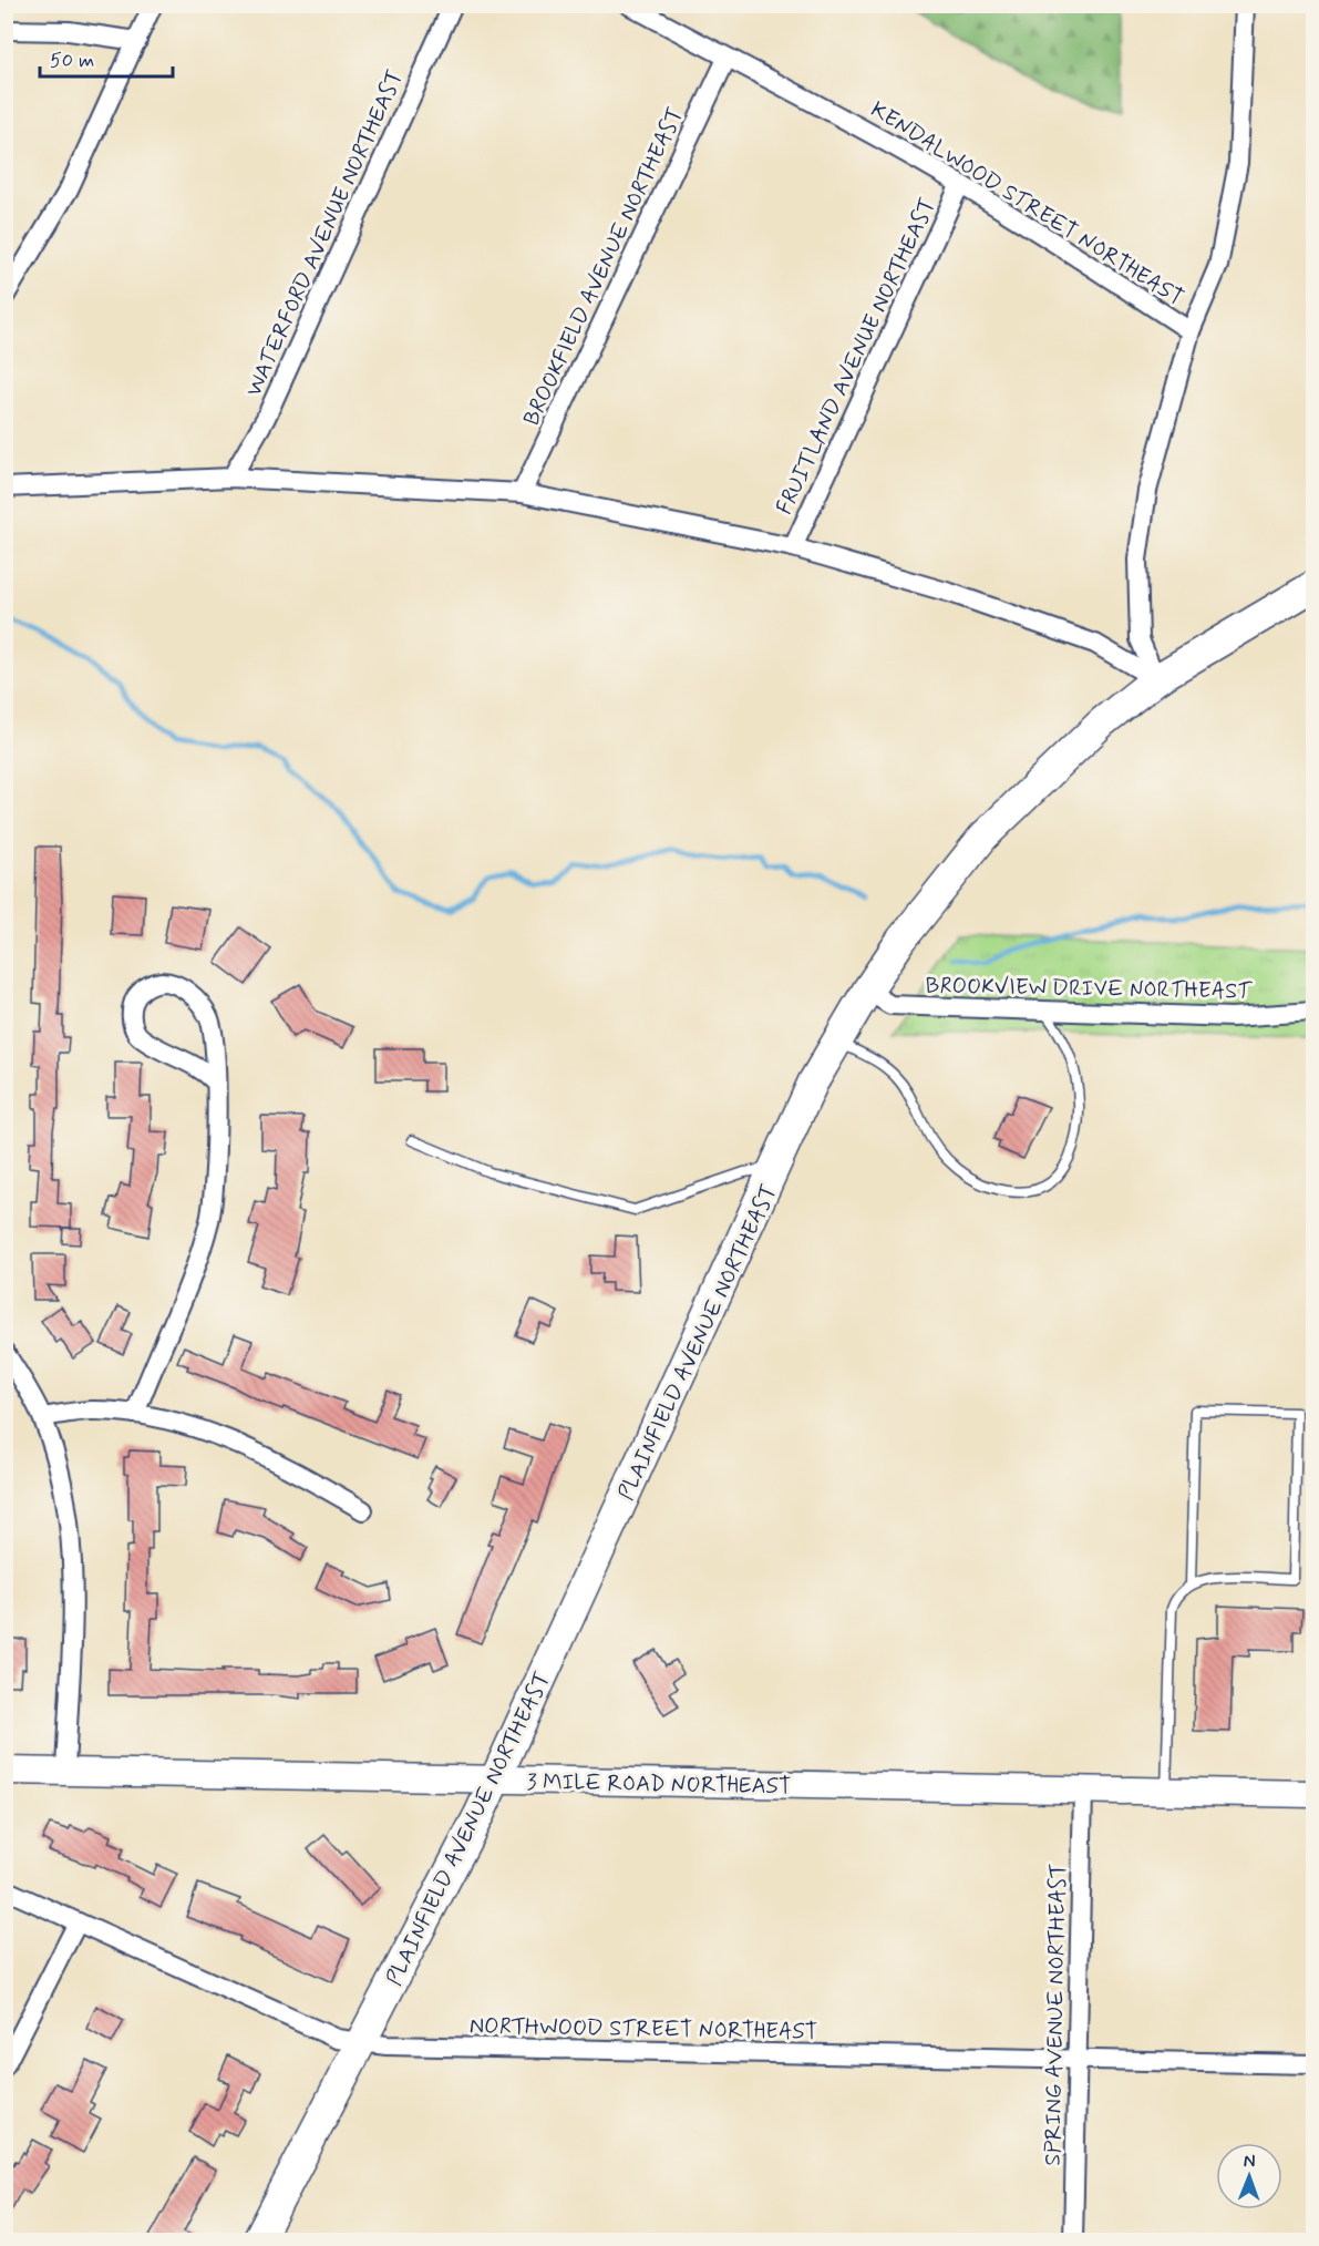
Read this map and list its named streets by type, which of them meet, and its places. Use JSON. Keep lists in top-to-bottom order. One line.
{"streets":{"main road":["PLAINFIELD AVENUE NORTHEAST","3 MILE ROAD NORTHEAST"],"street":["KENDALWOOD STREET NORTHEAST","WATERFORD AVENUE NORTHEAST","BROOKFIELD AVENUE NORTHEAST","FRUITLAND AVENUE NORTHEAST","BROOKVIEW DRIVE NORTHEAST","SPRING AVENUE NORTHEAST","NORTHWOOD STREET NORTHEAST"]},"crossings":[["KENDALWOOD STREET NORTHEAST","BROOKFIELD AVENUE NORTHEAST"],["KENDALWOOD STREET NORTHEAST","FRUITLAND AVENUE NORTHEAST"],["BROOKVIEW DRIVE NORTHEAST","PLAINFIELD AVENUE NORTHEAST"],["PLAINFIELD AVENUE NORTHEAST","3 MILE ROAD NORTHEAST"],["PLAINFIELD AVENUE NORTHEAST","NORTHWOOD STREET NORTHEAST"],["3 MILE ROAD NORTHEAST","SPRING AVENUE NORTHEAST"],["SPRING AVENUE NORTHEAST","NORTHWOOD STREET NORTHEAST"]],"scale_bar":"50 m","north":"top"}
